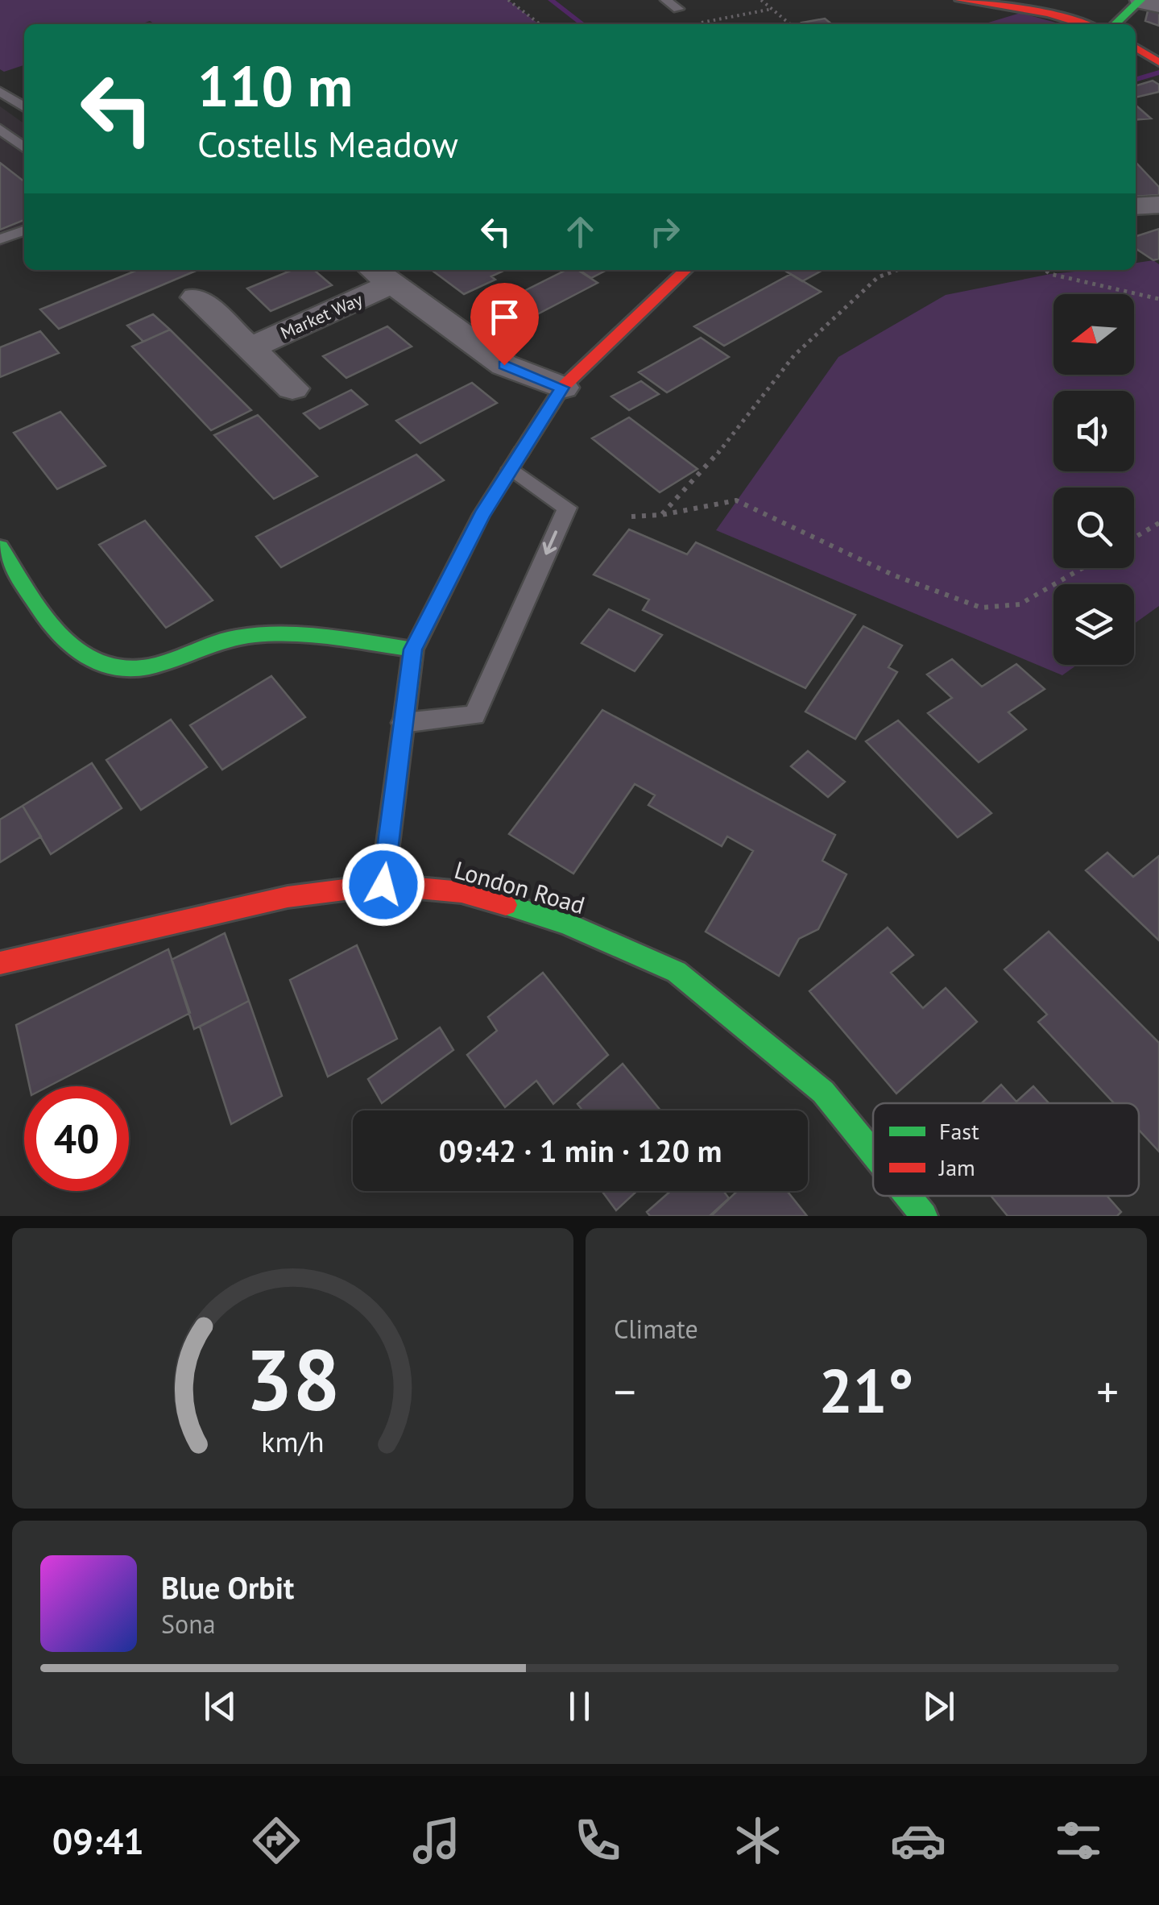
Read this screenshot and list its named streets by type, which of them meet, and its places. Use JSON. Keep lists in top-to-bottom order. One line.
{"streets":{"street":["Market Way","London Road"]},"legend":["Fast","Jam"],"north":"left","page":{"turn":["110 m","Costells Meadow"],"limit":"40","trip":"09:42 · 1 min · 120 m","tile":"Climate","heat":["−","21°","+"],"song":["Blue Orbit","Sona"],"tabs":"09:41","gauge":["38","km/h"]}}
